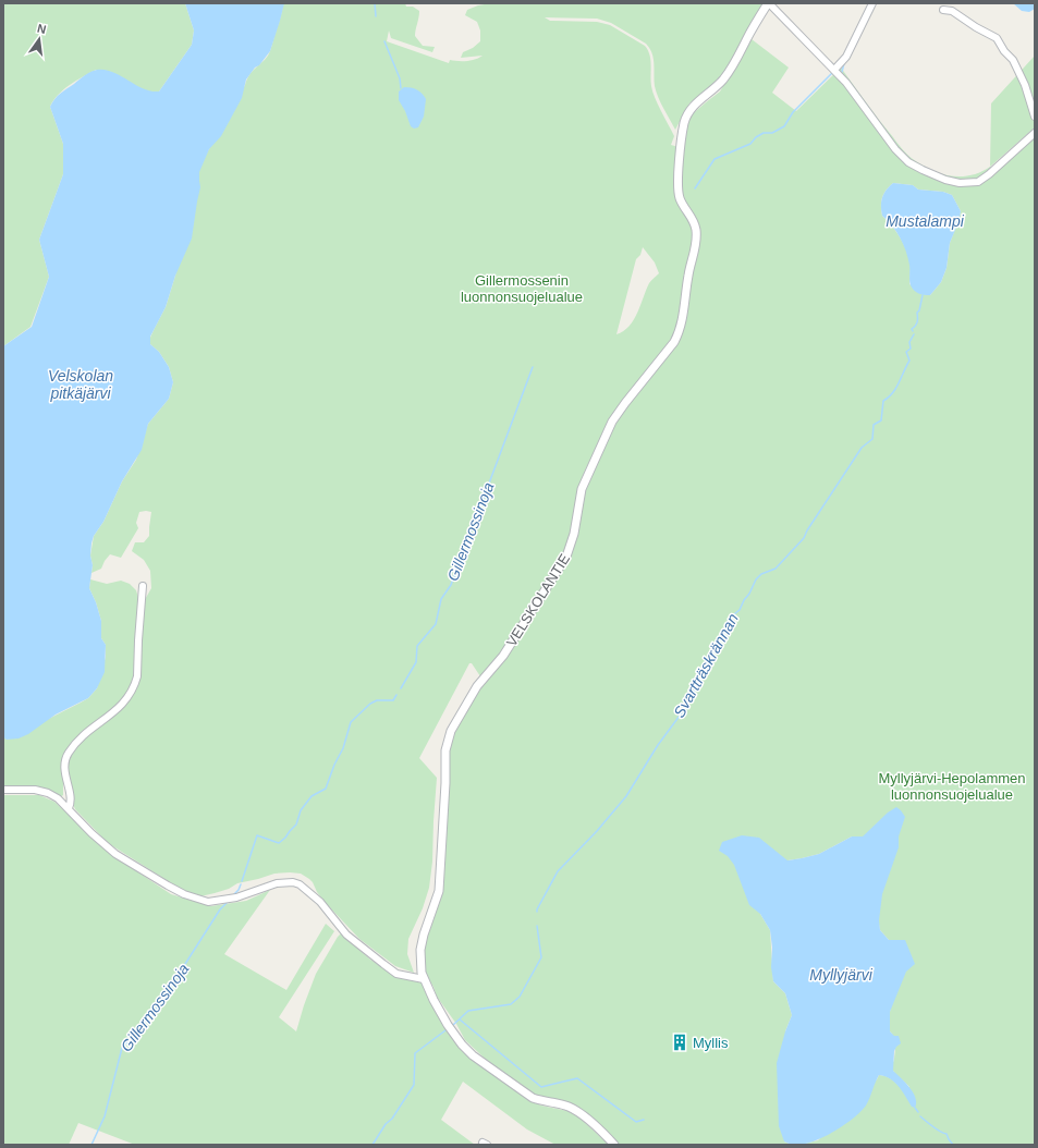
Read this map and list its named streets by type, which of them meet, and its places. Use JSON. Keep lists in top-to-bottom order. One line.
{"streets":{"street":["VELSKOLANTIE"]},"water":["Mustalampi","Velskolan pitkäjärvi","Gillermossinoja","Svartträskrännan","Myllyjärvi"],"parks":["Gillermossenin luonnonsuojelualue","Myllyjärvi-Hepolammen luonnonsuojelualue"],"places":{"building":["Myllis"]},"north":"top"}
